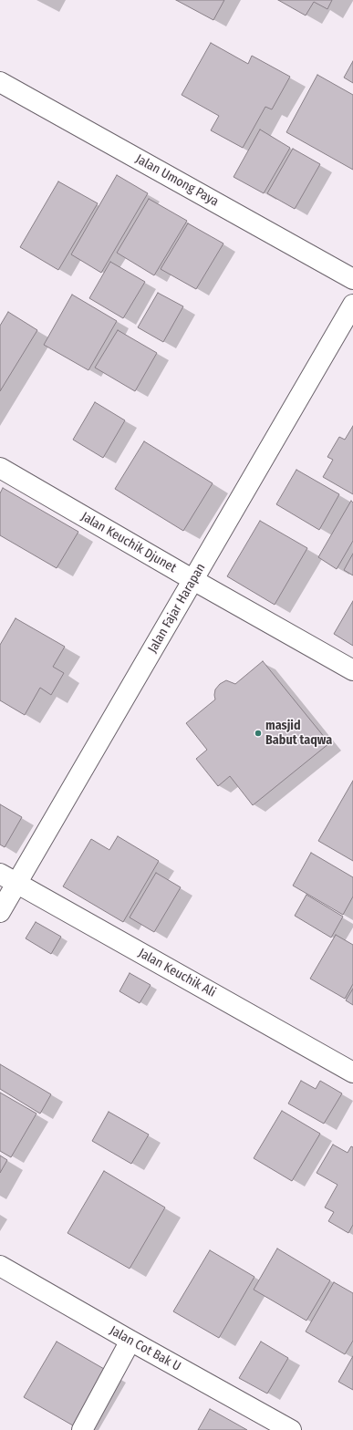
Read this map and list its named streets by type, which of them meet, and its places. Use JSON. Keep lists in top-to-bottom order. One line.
{"streets":{"street":["Jalan Umong Paya","Jalan Keuchik Djunet","Jalan Fajar Harapan","Jalan Keuchik Ali","Jalan Cot Bak U"]},"crossings":[["Jalan Keuchik Djunet","Jalan Fajar Harapan"],["Jalan Fajar Harapan","Jalan Keuchik Ali"]],"places":["masjid Babut taqwa"]}
